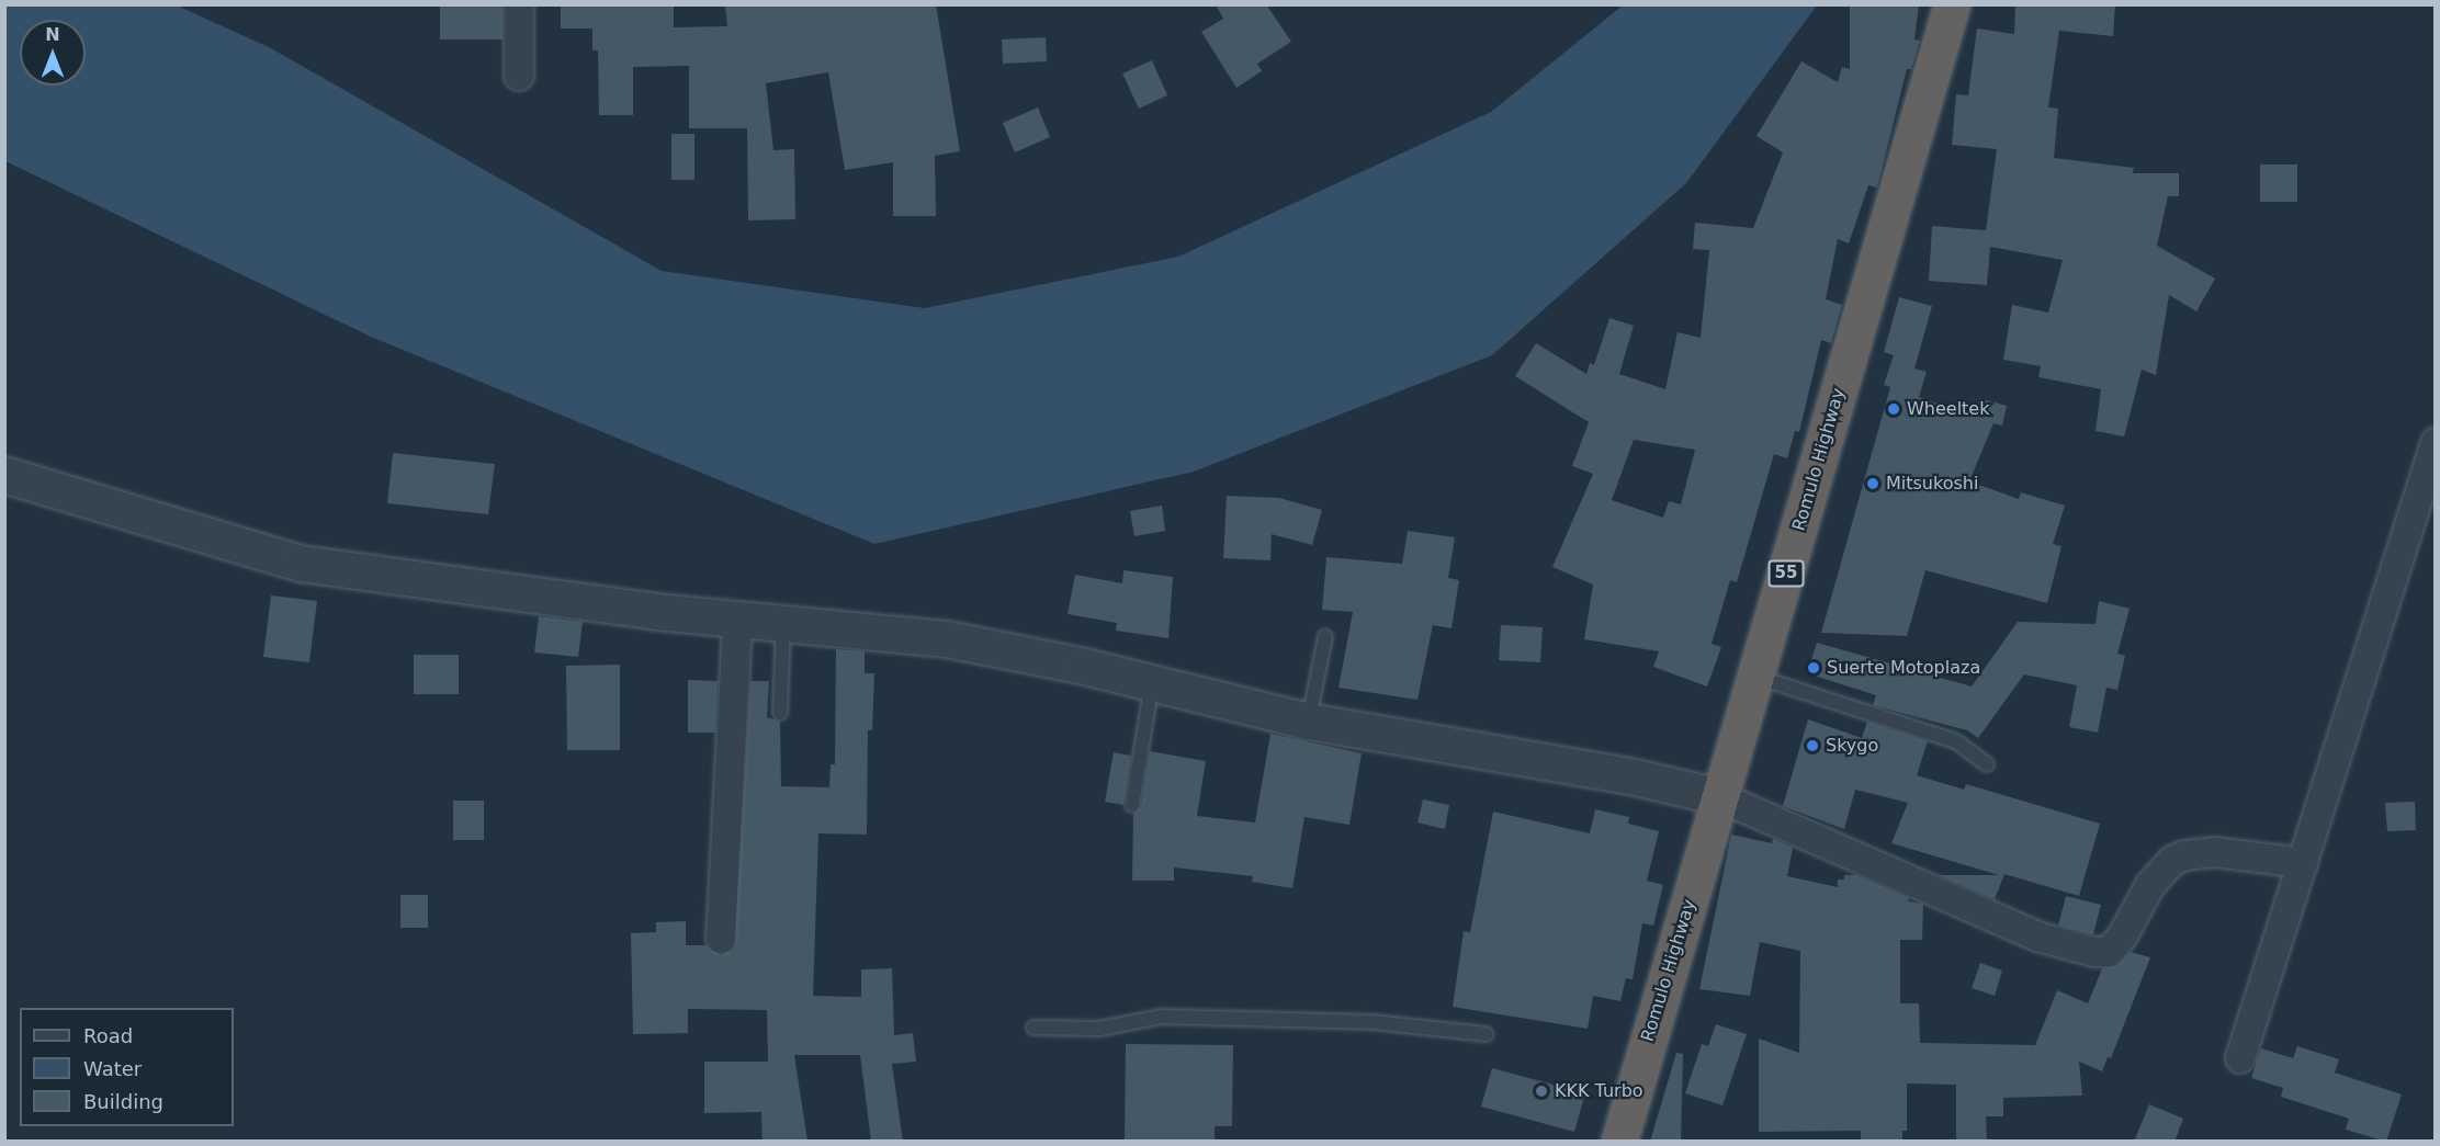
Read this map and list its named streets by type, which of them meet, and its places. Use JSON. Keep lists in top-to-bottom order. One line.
{"streets":{"highway":["Romulo Highway","55"]},"places":["Wheeltek","Mitsukoshi","Suerte Motoplaza","Skygo","KKK Turbo"],"legend":["Road","Water","Building"],"north":"top"}
